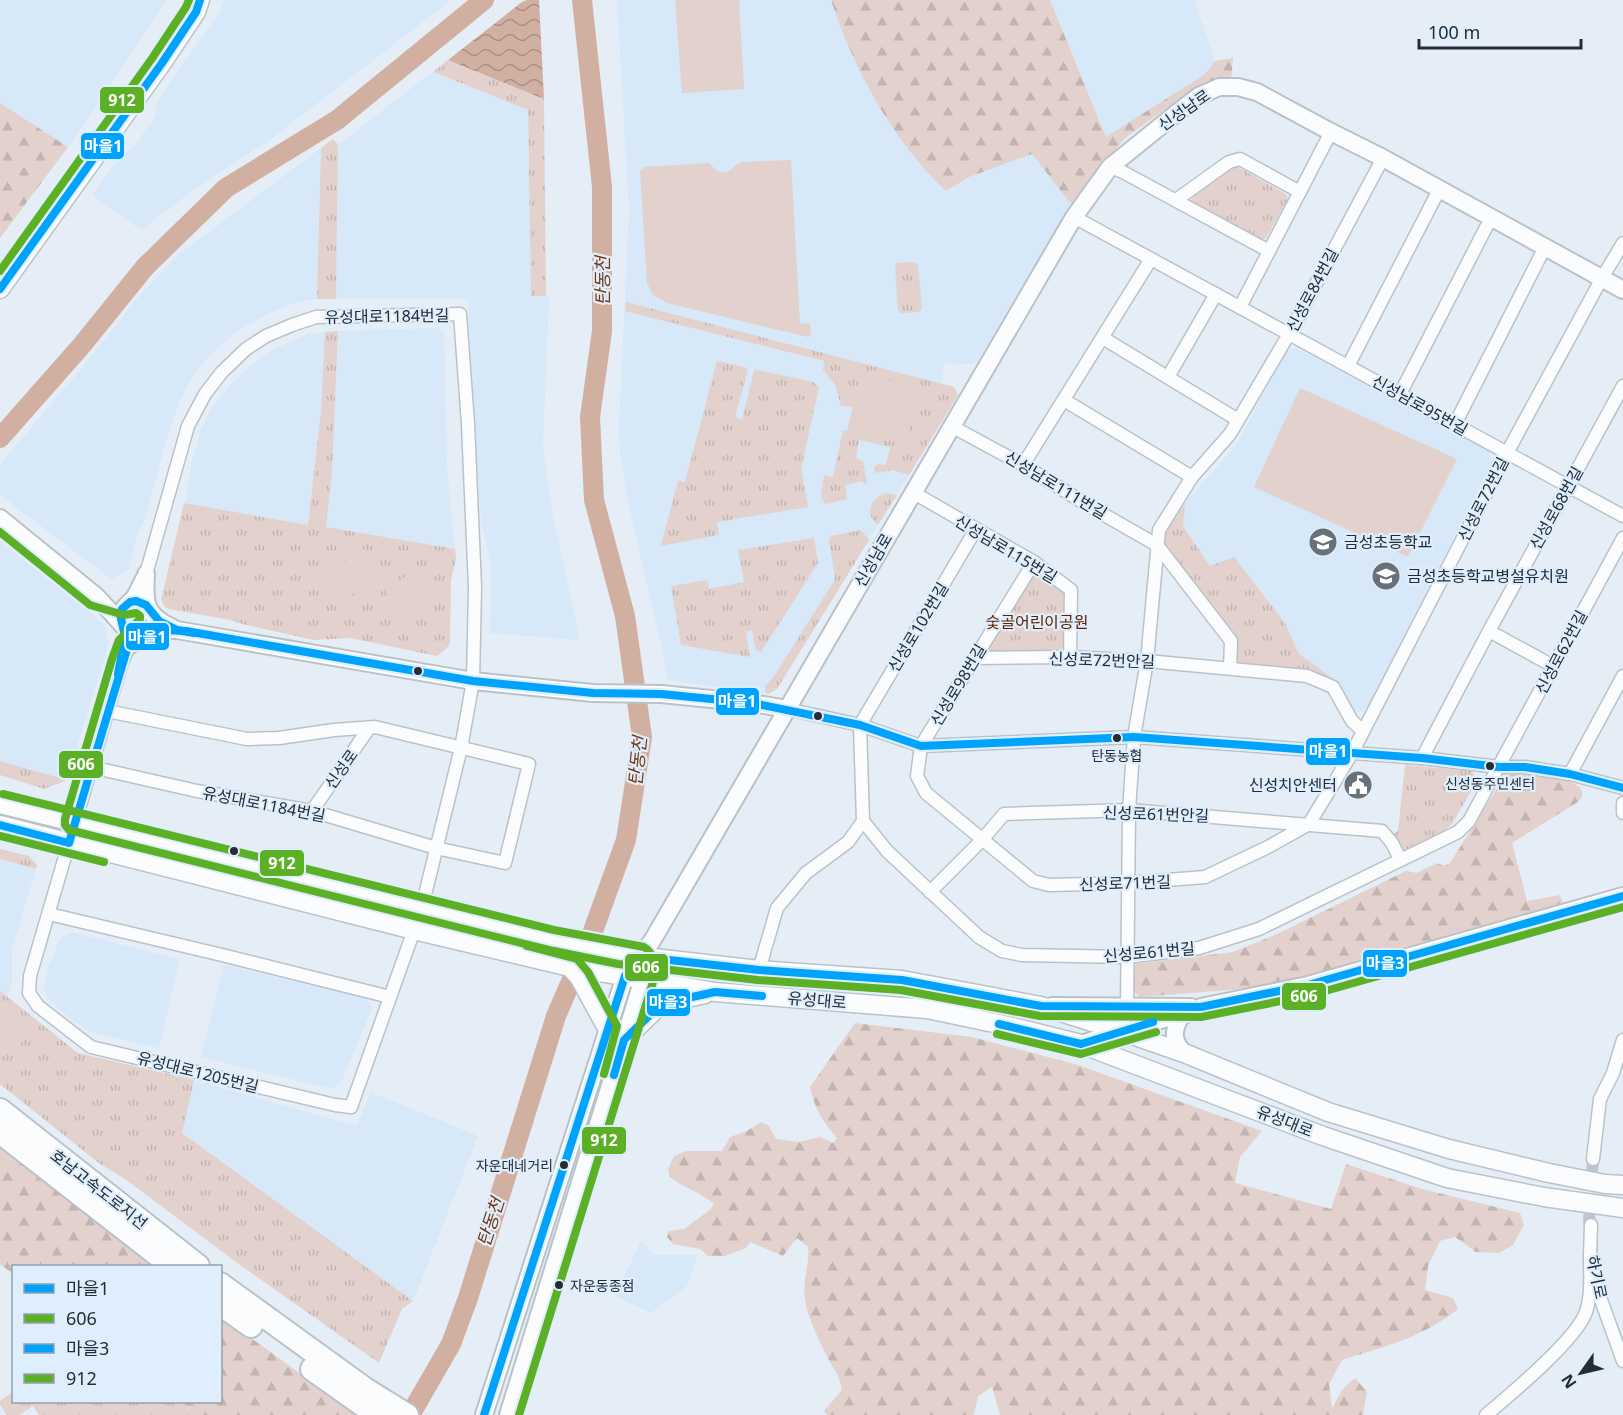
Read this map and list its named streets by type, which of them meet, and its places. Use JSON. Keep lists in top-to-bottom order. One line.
{"streets":{"highway":["호남고속도로지선"],"main road":["유성대로"],"street":["신성남로","신성로84번길","유성대로1184번길","신성남로95번길","신성남로111번길","신성로72번길","신성로68번길","신성남로115번길","신성로102번길","신성로62번길","신성로72번안길","신성로98번길","신성로","신성로61번안길","신성로71번길","신성로61번길","유성대로1205번길","하기로"]},"crossings":[["신성남로","신성로84번길"],["신성남로","신성남로95번길"],["신성남로","신성남로111번길"],["신성남로","신성로72번길"],["신성남로","신성남로115번길"],["신성남로","유성대로"],["신성로84번길","신성남로95번길"],["신성로84번길","신성남로111번길"],["신성로84번길","신성로72번안길"],["신성로84번길","신성로61번안길"],["신성로84번길","신성로71번길"],["신성로84번길","신성로61번길"],["유성대로1184번길","신성로"],["유성대로1184번길","유성대로"],["신성남로95번길","신성로72번길"],["신성남로95번길","신성로68번길"],["신성로72번길","신성로72번안길"],["신성로72번길","신성로71번길"],["신성남로115번길","신성로102번길"],["신성남로115번길","신성로72번안길"],["신성남로115번길","신성로98번길"],["신성로62번길","신성로61번길"],["신성로72번안길","신성로98번길"],["신성로98번길","신성로71번길"],["신성로61번안길","신성로71번길"],["신성로61번안길","신성로61번길"],["유성대로","유성대로1205번길"]],"water":["탄동천"],"parks":["숯골어린이공원"],"places":{"school or university":["금성초등학교","금성초등학교병설유치원"],"other":["탄동농협","신성동주민센터","자운대네거리","자운동종점"],"public building":["신성치안센터"]},"lines":["transit line 마을1","transit line 912","transit line 606","transit line 마을3"],"legend":["마을1","606","마을3","912"],"scale_bar":"100 m","north":"bottom left"}
